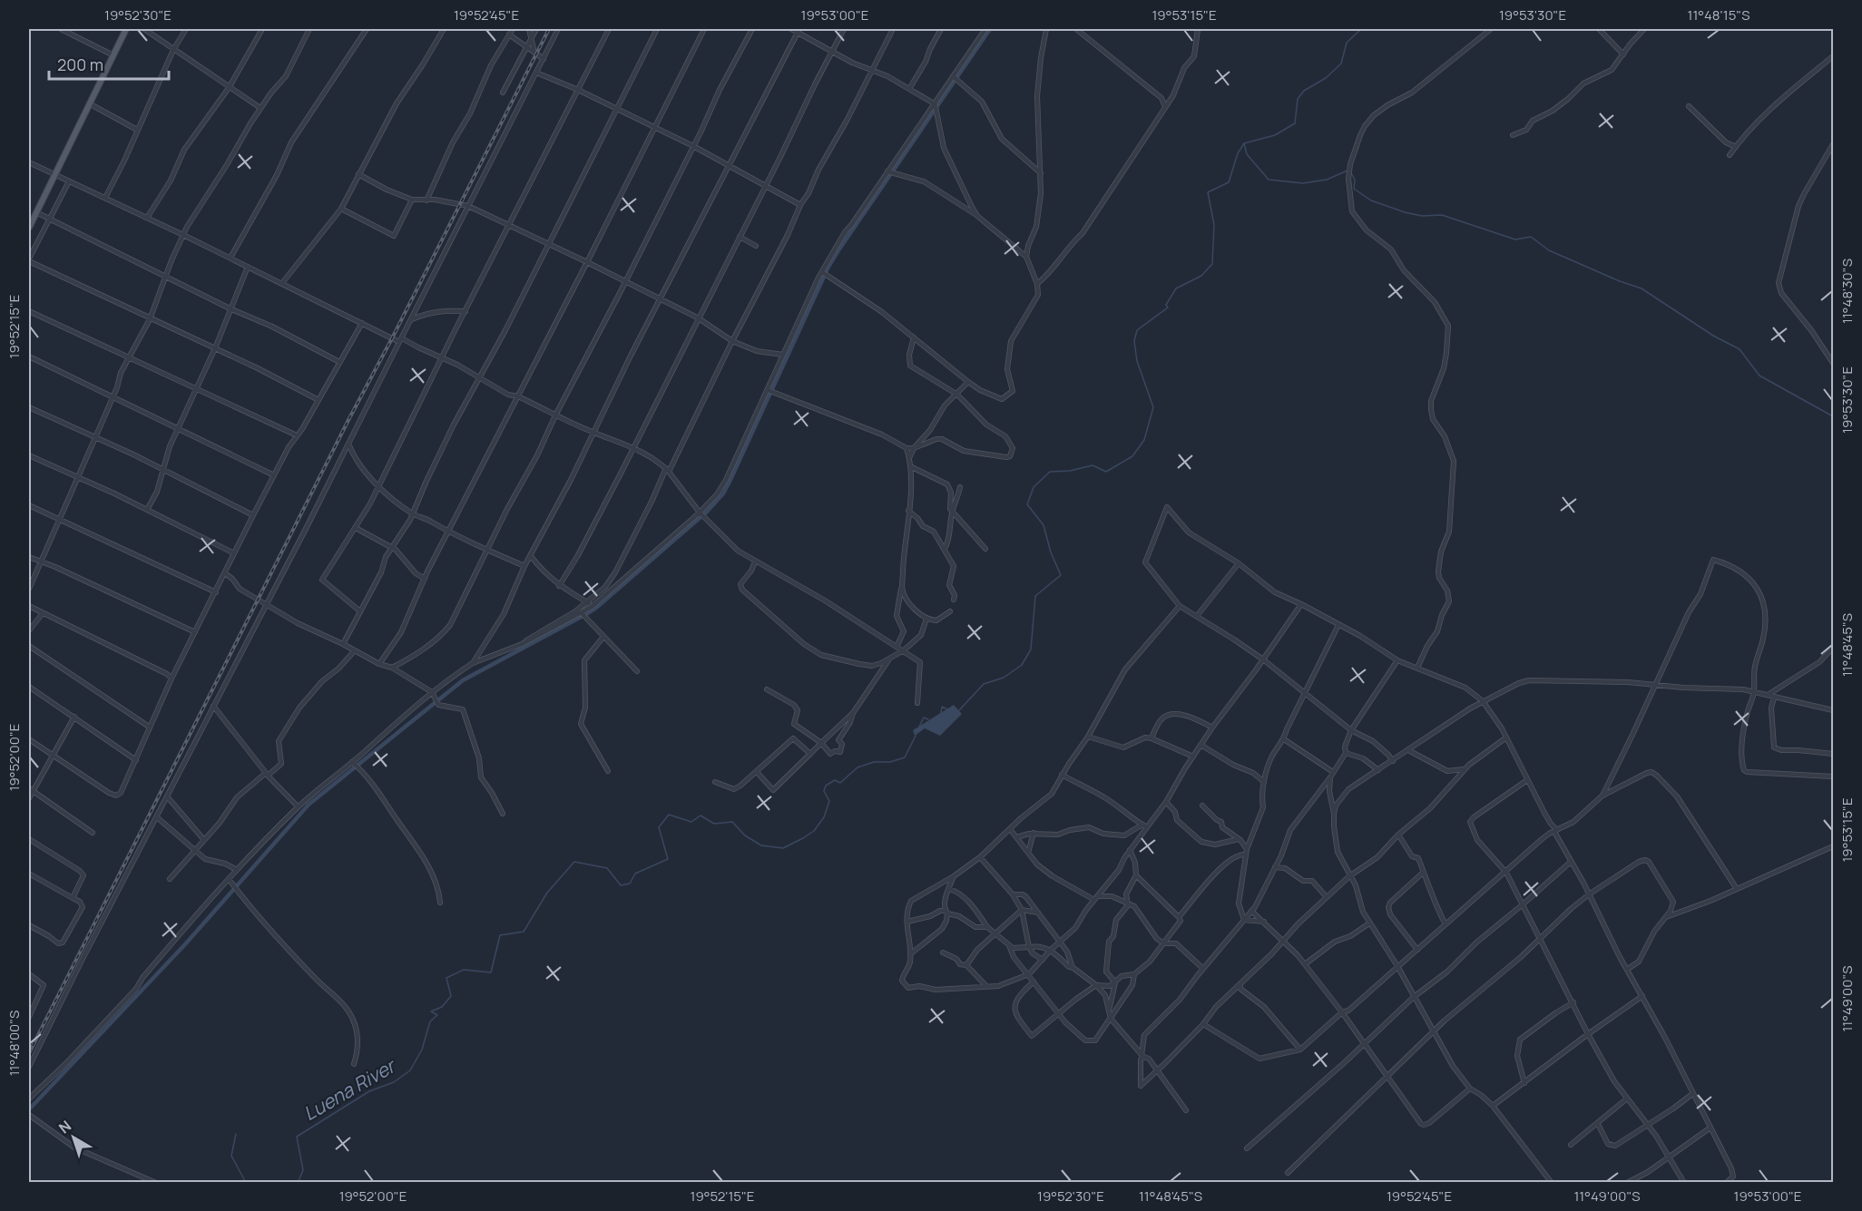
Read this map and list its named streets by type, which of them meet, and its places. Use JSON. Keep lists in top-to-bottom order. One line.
{"water":["Luena River"],"scale_bar":"200 m","north":"top left","coordinates":["19°52'30\"E","19°52'45\"E","19°53'00\"E","19°53'15\"E","19°53'30\"E","11°48'15\"S","11°48'30\"S","19°52'15\"E","11°48'45\"S","19°52'00\"E","11°49'00\"S","11°48'00\"S"]}
